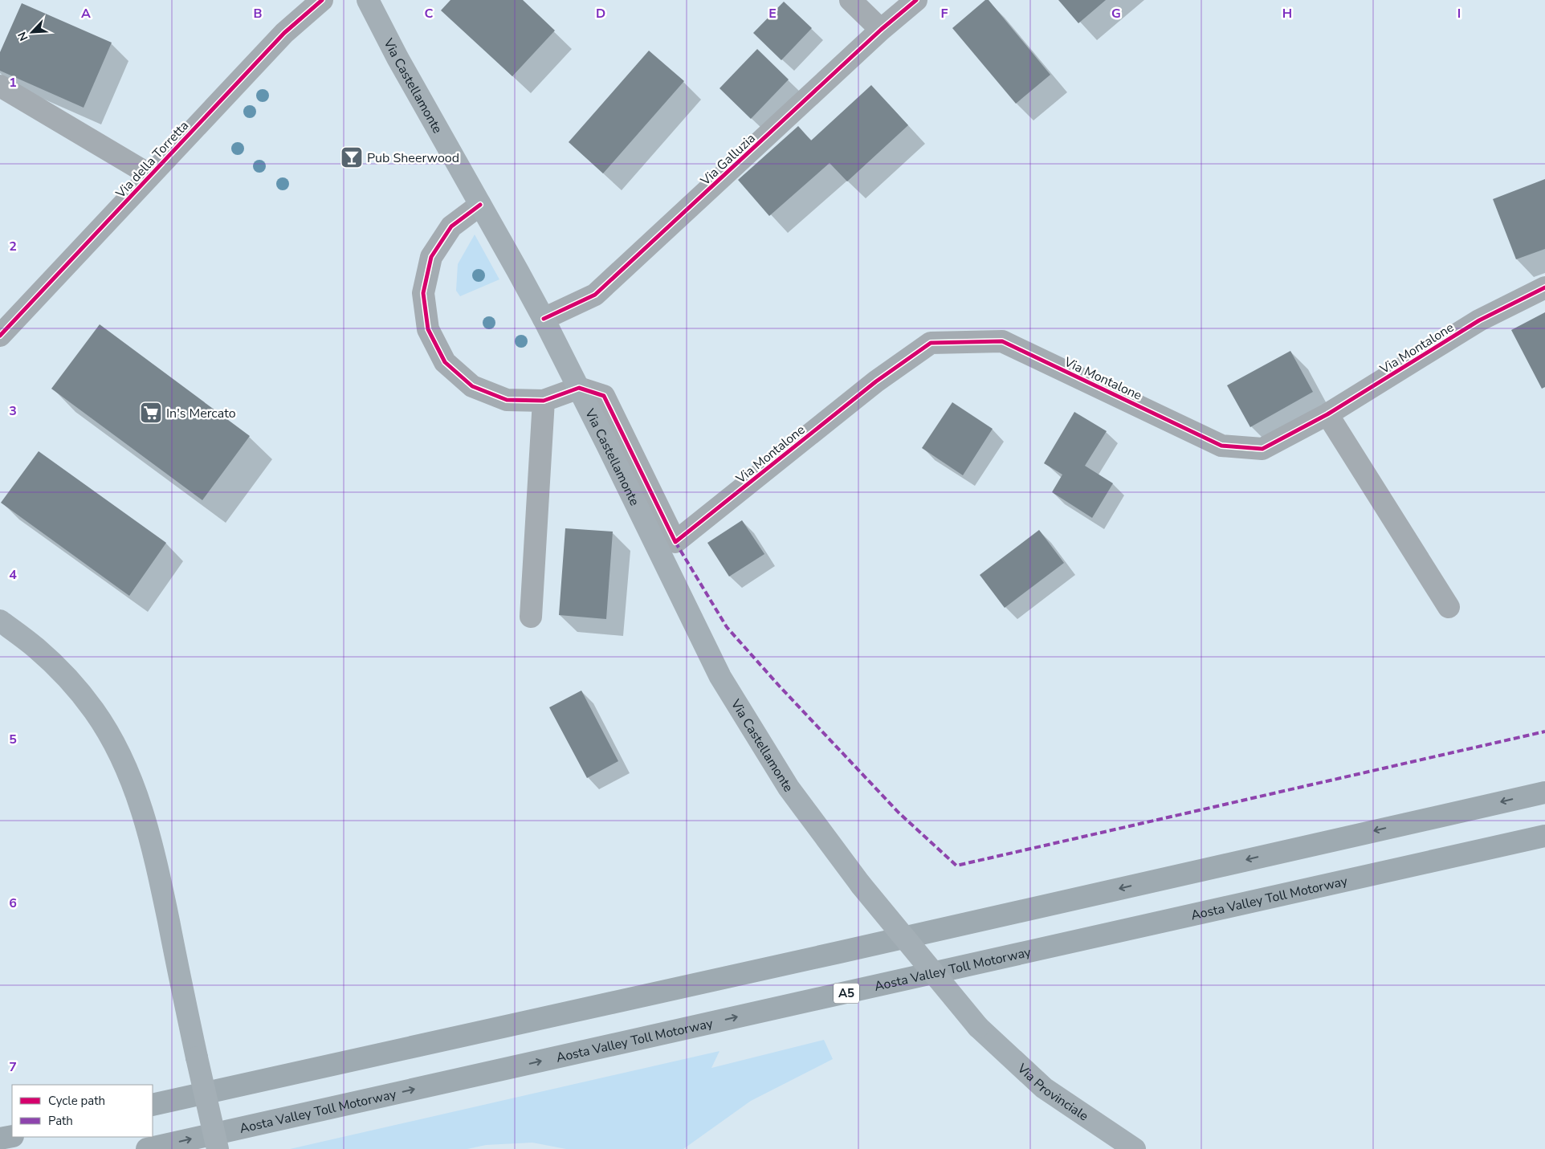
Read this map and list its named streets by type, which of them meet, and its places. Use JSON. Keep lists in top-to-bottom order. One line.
{"streets":{"highway":["Aosta Valley Toll Motorway","A5"],"main road":["Via Castellamonte","Via Provinciale"],"street":["Via della Torretta","Via Galluzia","Via Montalone"]},"crossings":[["Via Castellamonte","Via Galluzia"],["Via Castellamonte","Via Montalone"],["Via Castellamonte","Via Provinciale"]],"places":{"bar":["Pub Sheerwood"],"supermarket":["In's Mercato"]},"legend":["Cycle path","Path"],"north":"bottom left","grid":{"columns":["A","B","C","D","E","F","G","H","I"],"rows":["1","2","3","4","5","6","7"]}}
